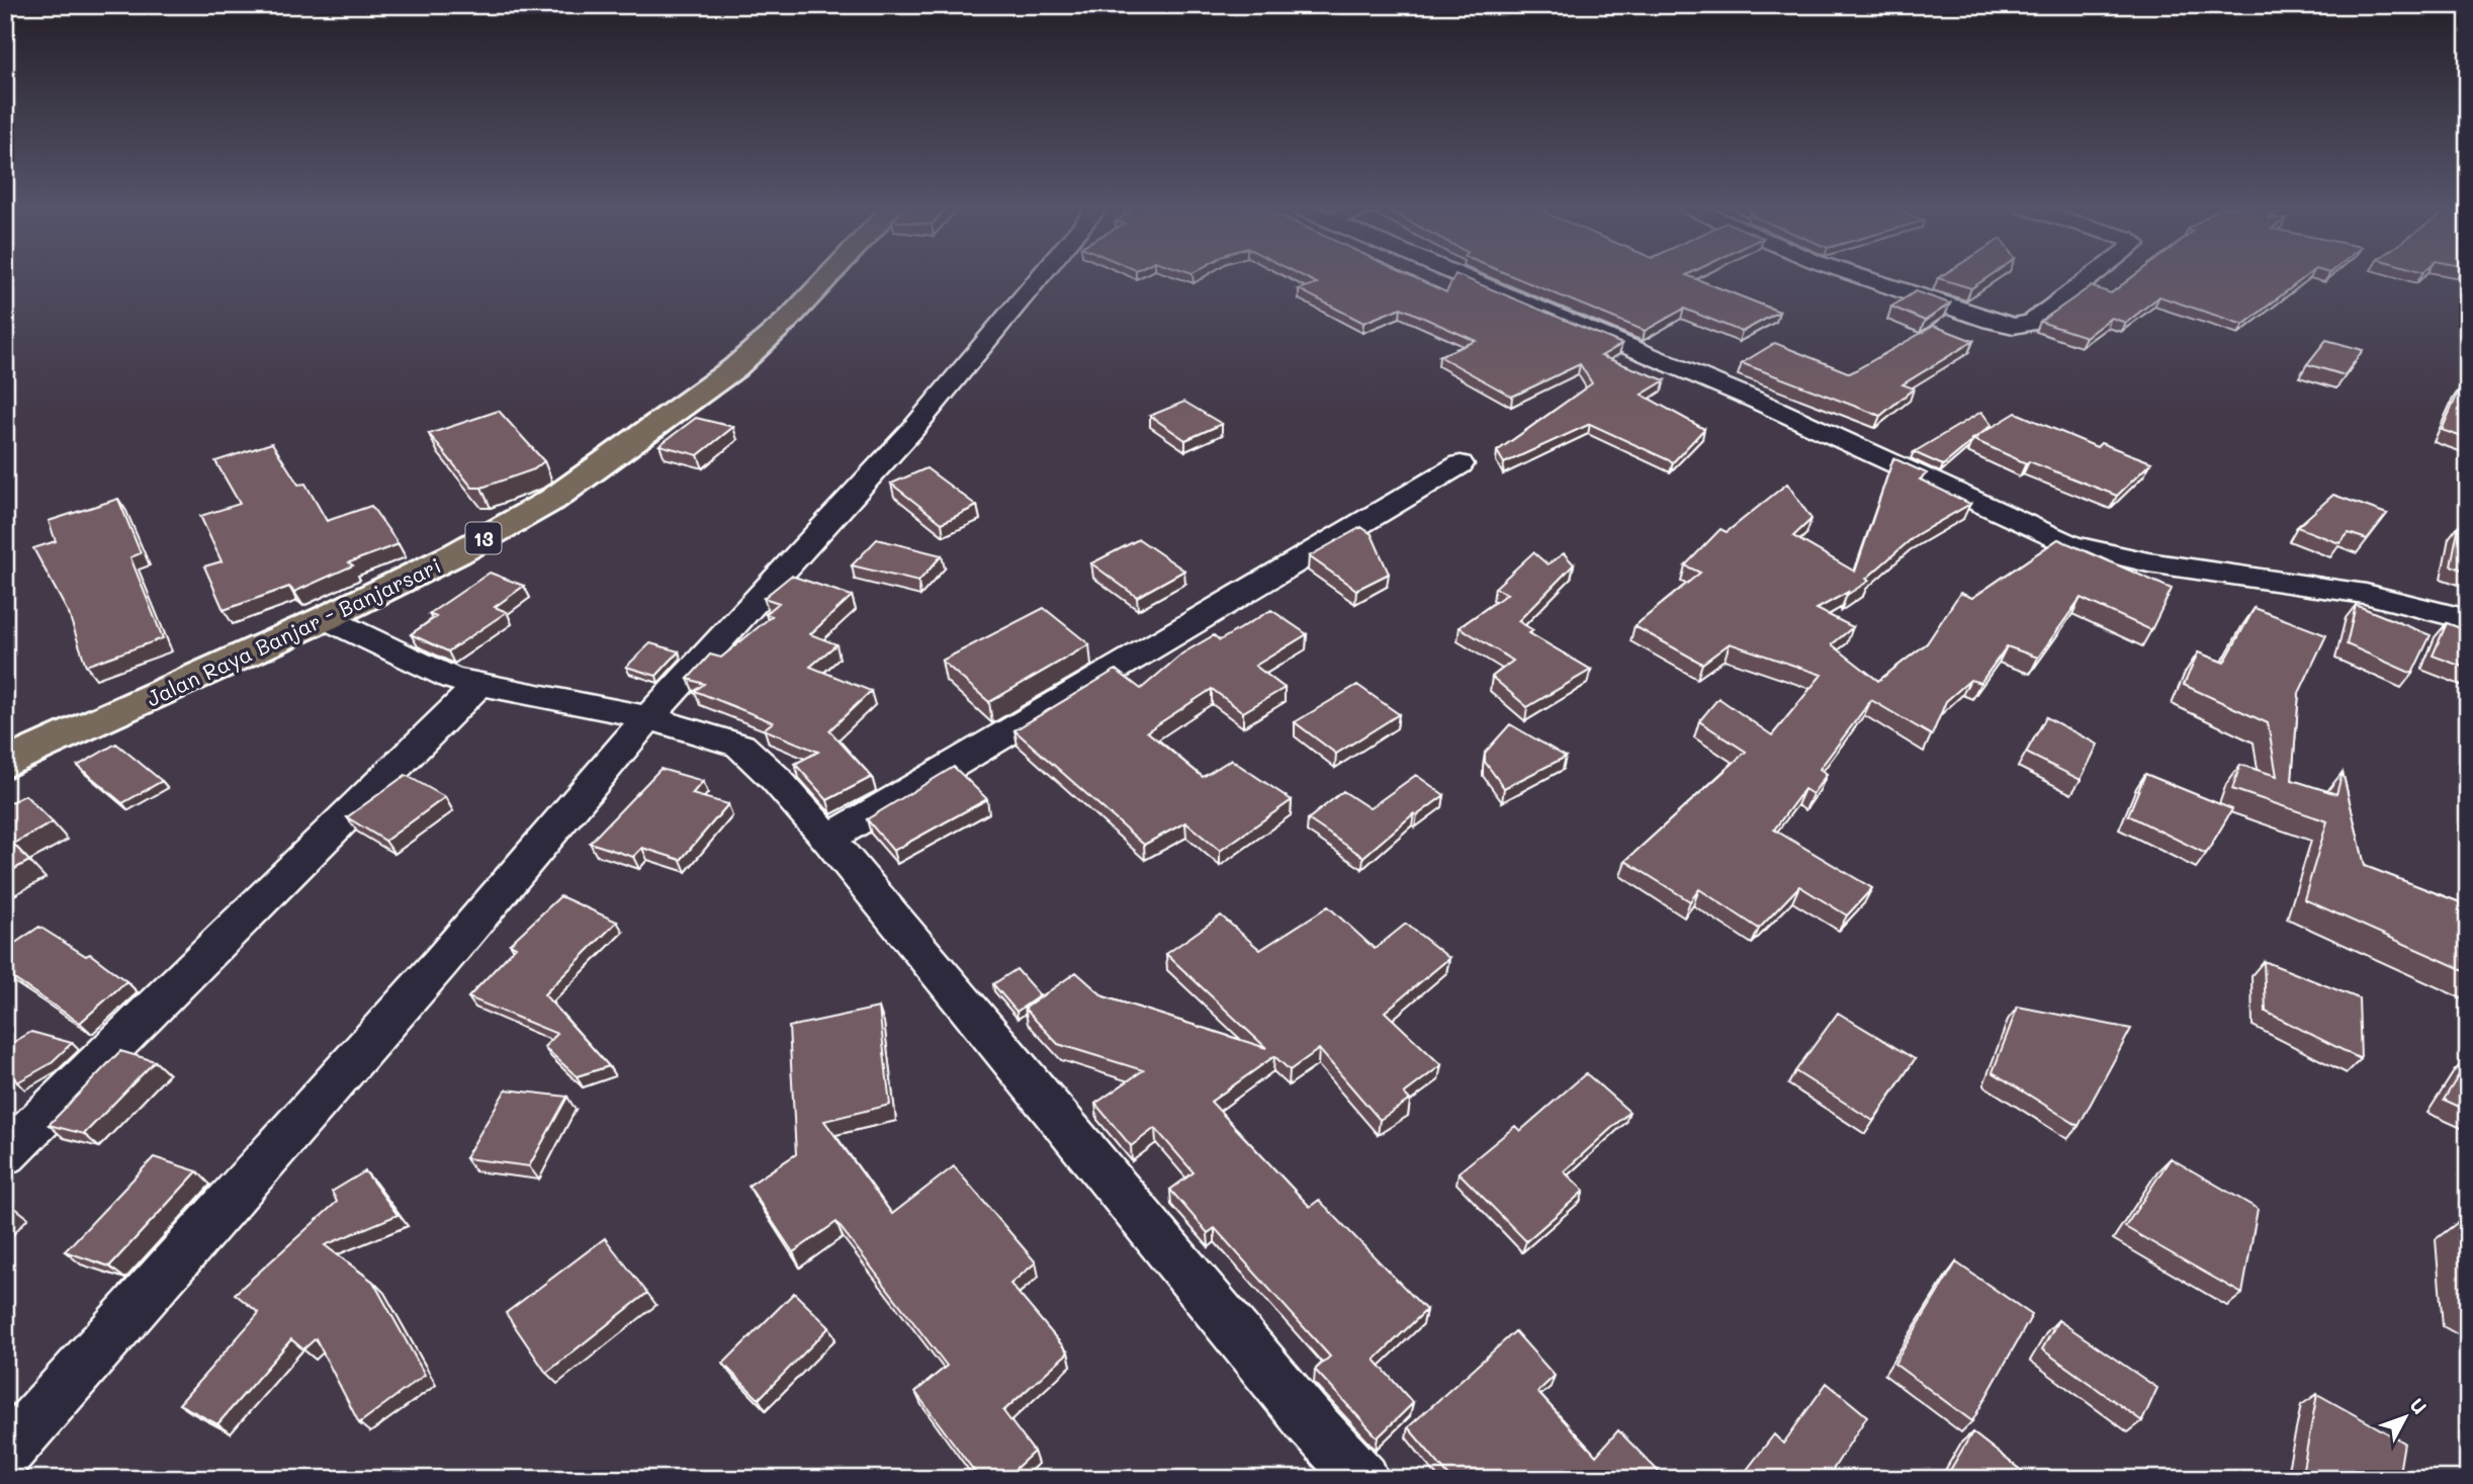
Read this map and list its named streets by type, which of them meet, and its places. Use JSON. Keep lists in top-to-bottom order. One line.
{"streets":{"highway":["13","Jalan Raya Banjar - Banjarsari"]},"north":"top right"}
